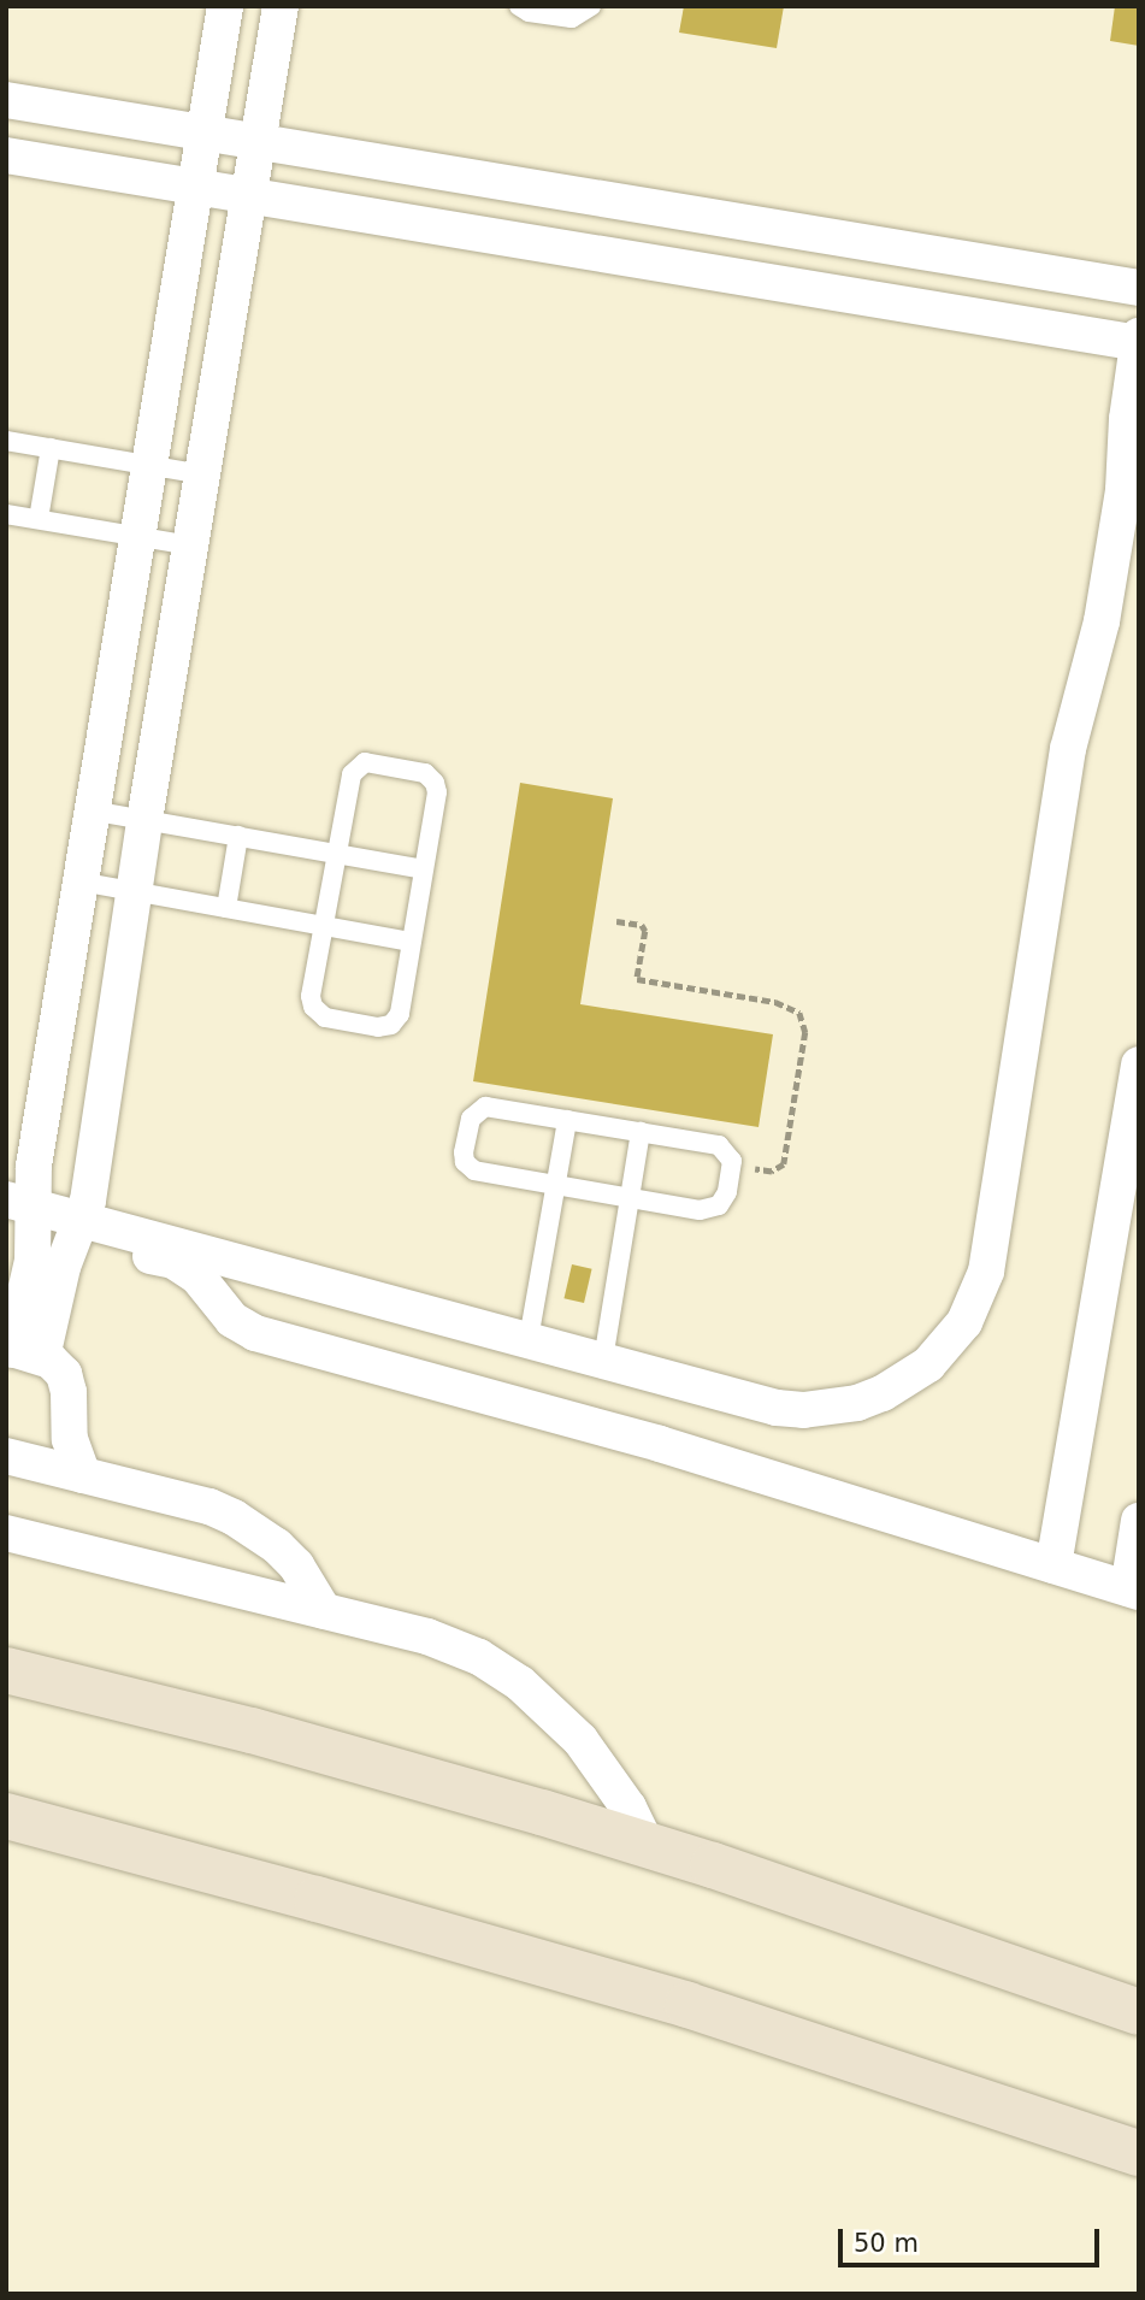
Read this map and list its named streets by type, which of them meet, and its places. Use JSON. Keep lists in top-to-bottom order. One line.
{"scale_bar":"50 m"}
